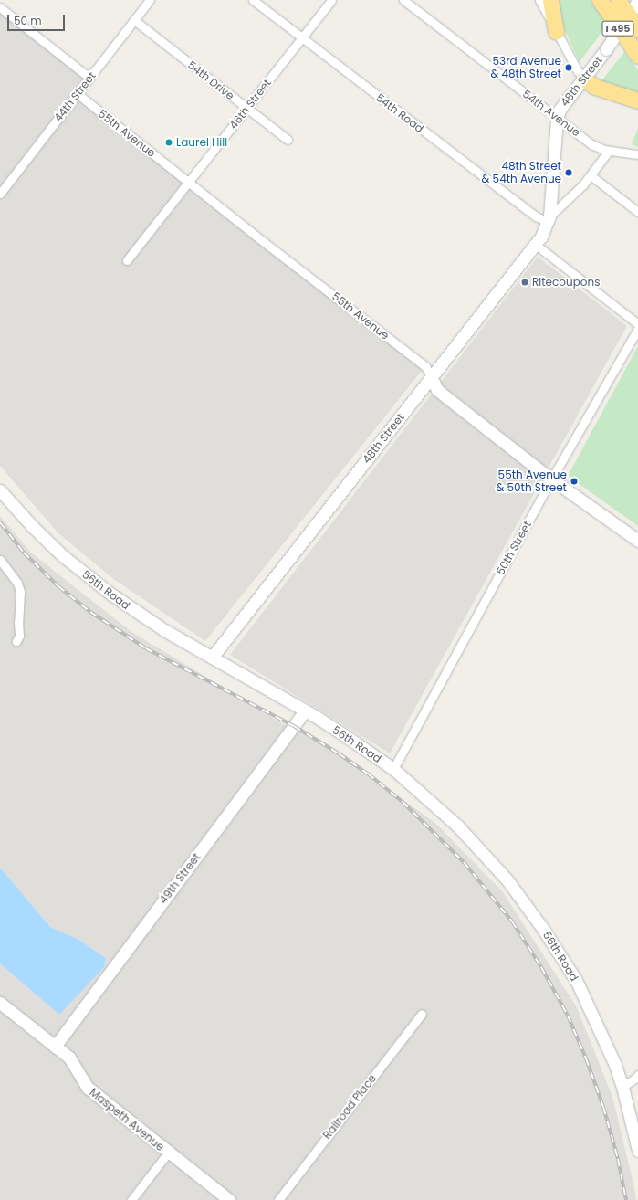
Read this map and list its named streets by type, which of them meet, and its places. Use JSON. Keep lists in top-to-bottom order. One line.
{"streets":{"highway":["I 495"],"main road":["48th Street","55th Avenue","56th Road","49th Street","Maspeth Avenue"],"street":["54th Drive","44th Street","46th Street","54th Road","54th Avenue","50th Street","Railroad Place"]},"crossings":[["54th Drive","44th Street"],["54th Drive","46th Street"],["48th Street","54th Road"],["48th Street","54th Avenue"],["48th Street","55th Avenue"],["48th Street","56th Road"],["44th Street","55th Avenue"],["46th Street","54th Road"],["46th Street","55th Avenue"],["55th Avenue","50th Street"],["50th Street","56th Road"],["56th Road","49th Street"],["49th Street","Maspeth Avenue"]],"places":["53rd Avenue & 48th Street","Laurel Hill","48th Street & 54th Avenue","Ritecoupons","55th Avenue & 50th Street"],"scale_bar":"50 m"}
